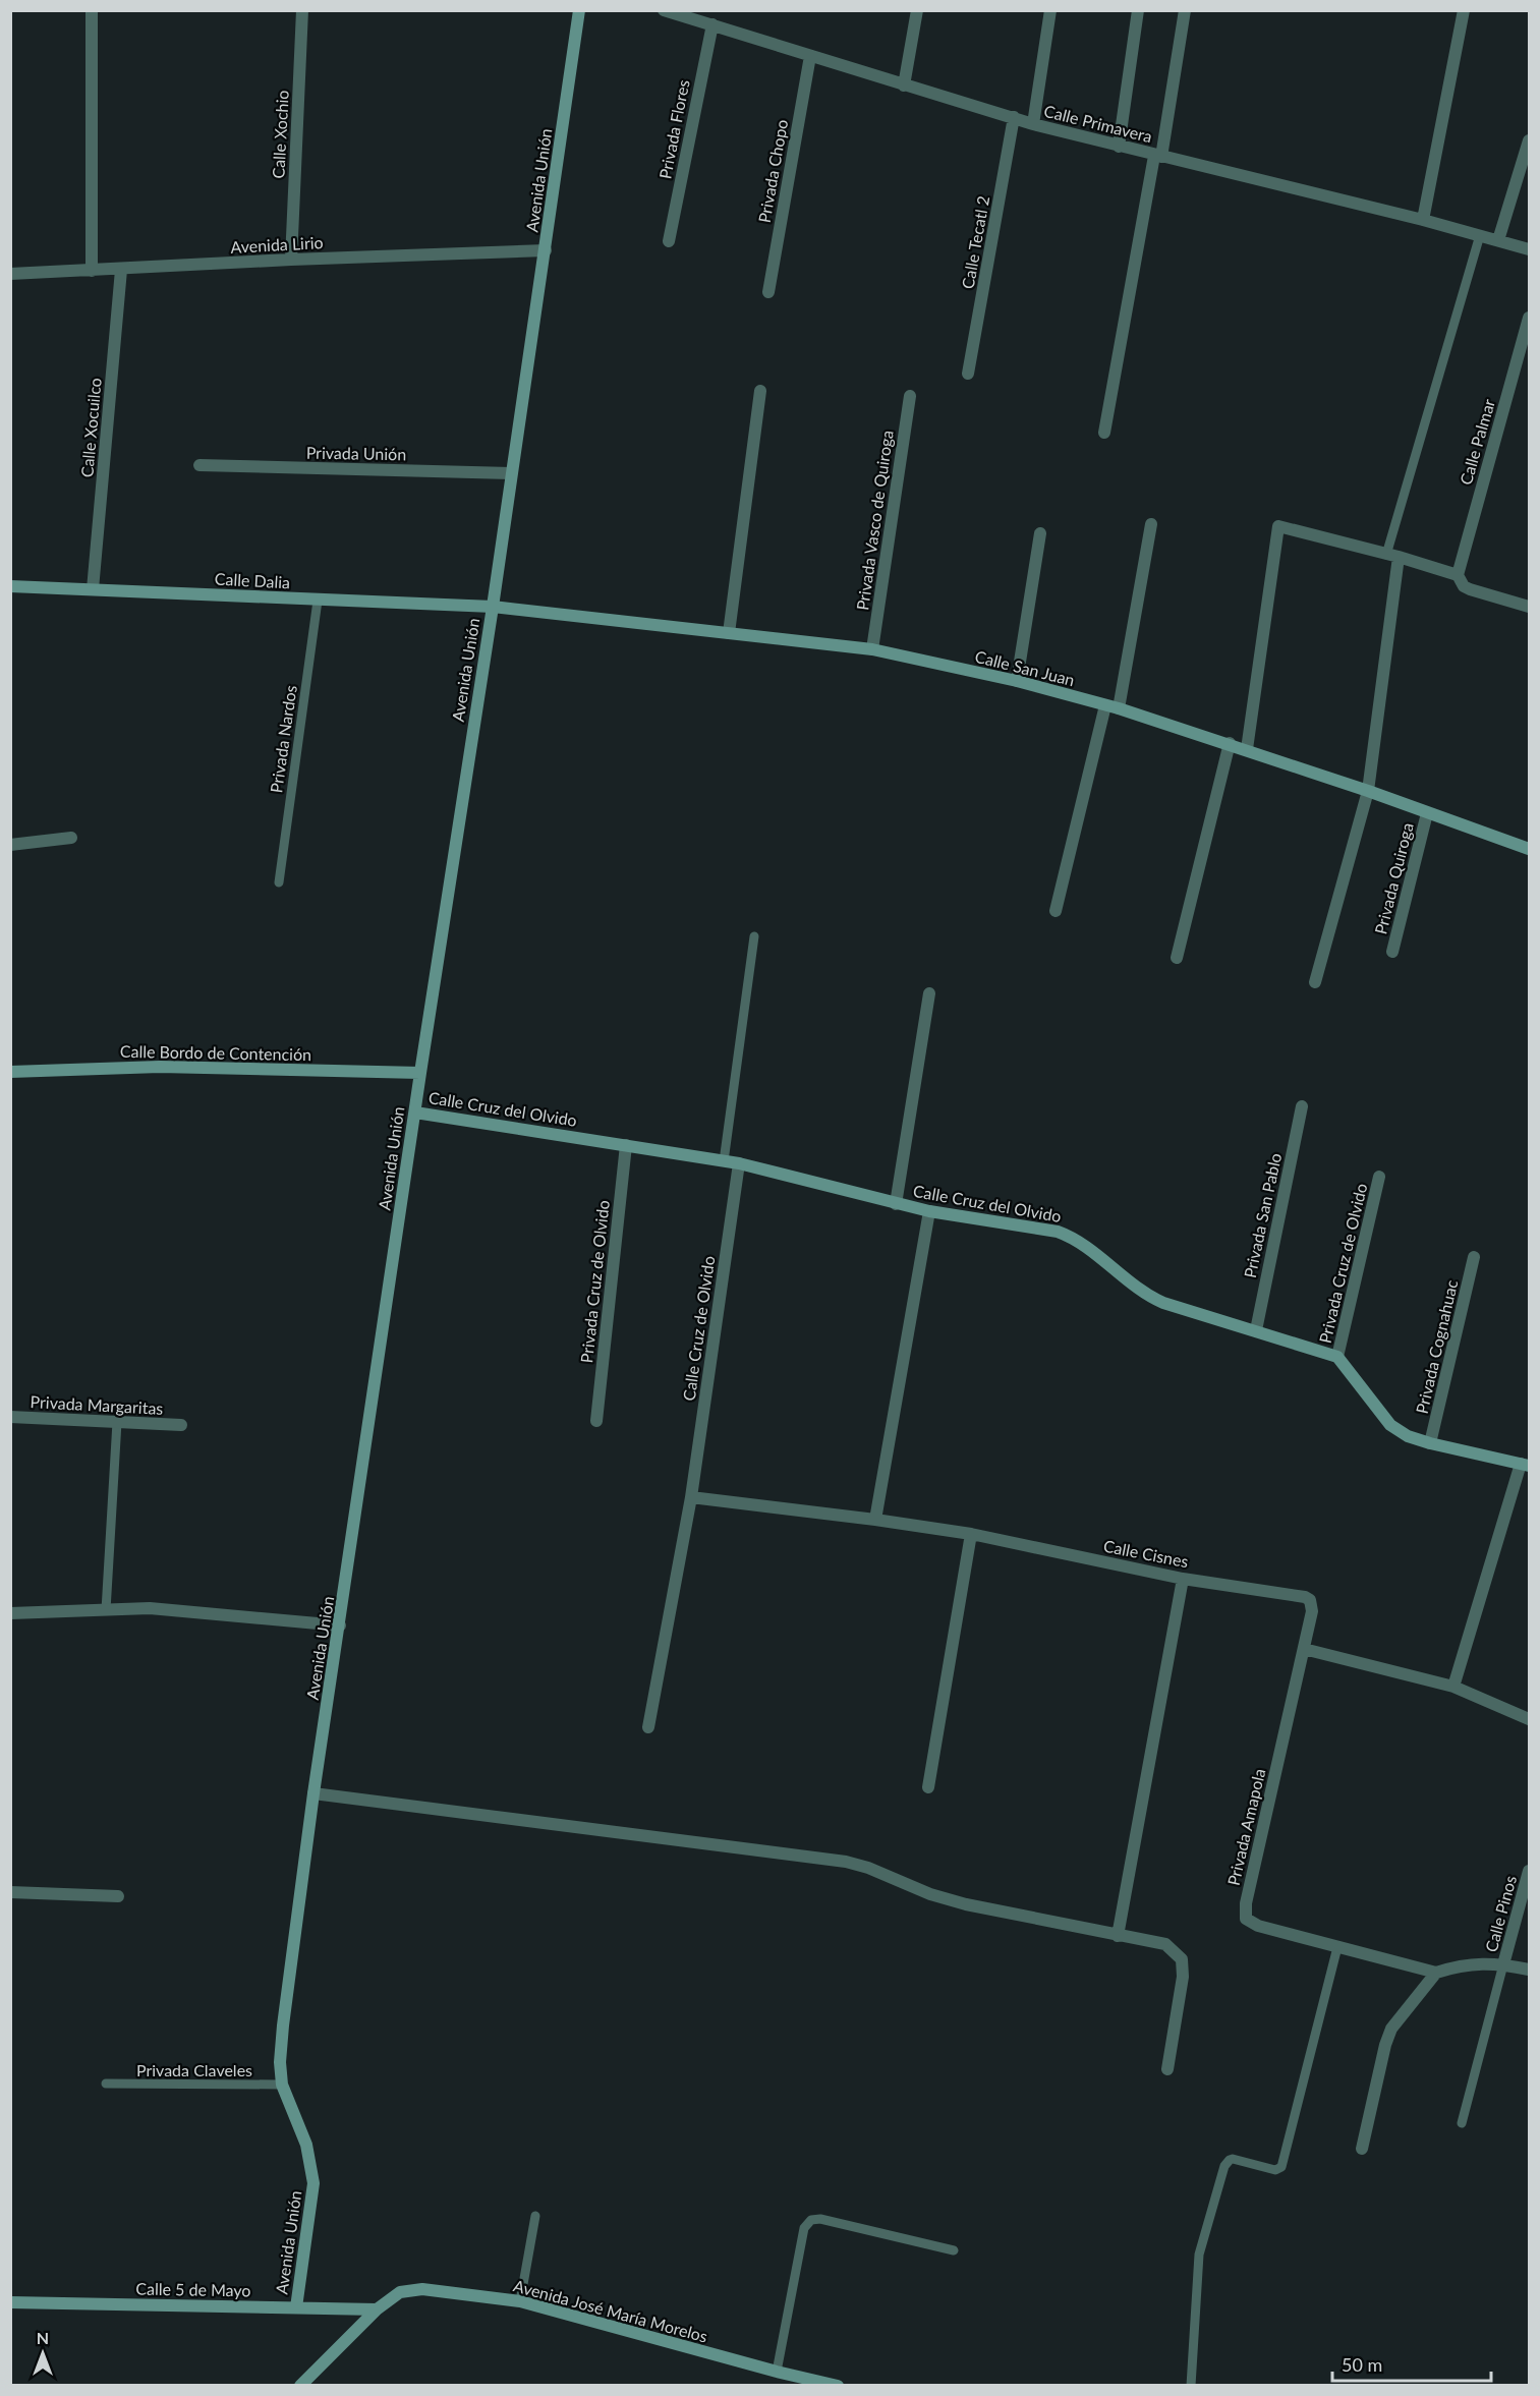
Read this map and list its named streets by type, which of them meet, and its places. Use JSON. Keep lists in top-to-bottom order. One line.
{"streets":{"street":["Calle Primavera","Privada Flores","Calle Xochio","Privada Chopo","Avenida Unión","Calle Tecatl 2","Avenida Lirio","Calle Xocuilco","Calle Palmar","Privada Unión","Privada Vasco de Quiroga","Calle Dalia","Calle San Juan","Privada Quiroga","Calle Bordo de Contención","Calle Cruz del Olvido","Privada San Pablo","Privada Cruz de Olvido","Calle Cruz de Olvido","Privada Cognahuac","Privada Margaritas","Calle Cisnes","Privada Amapola","Calle Pinos","Calle 5 de Mayo","Avenida José María Morelos"],"lane":["Privada Nardos","Privada Claveles"]},"crossings":[["Calle Primavera","Privada Flores"],["Calle Primavera","Privada Chopo"],["Calle Primavera","Calle Tecatl 2"],["Calle Xochio","Avenida Lirio"],["Avenida Unión","Avenida Lirio"],["Avenida Unión","Privada Unión"],["Avenida Unión","Calle Dalia"],["Avenida Unión","Calle San Juan"],["Avenida Unión","Calle Bordo de Contención"],["Avenida Unión","Calle Cruz del Olvido"],["Avenida Unión","Privada Claveles"],["Avenida Unión","Calle 5 de Mayo"],["Avenida Lirio","Calle Xocuilco"],["Calle Xocuilco","Calle Dalia"],["Privada Vasco de Quiroga","Calle San Juan"],["Calle Dalia","Calle San Juan"],["Calle Dalia","Privada Nardos"],["Calle San Juan","Privada Quiroga"],["Calle Cruz del Olvido","Privada San Pablo"],["Calle Cruz del Olvido","Privada Cruz de Olvido"],["Calle Cruz del Olvido","Calle Cruz de Olvido"],["Calle Cruz de Olvido","Calle Cisnes"],["Calle Cisnes","Privada Amapola"],["Calle 5 de Mayo","Avenida José María Morelos"]],"scale_bar":"50 m","north":"top"}
